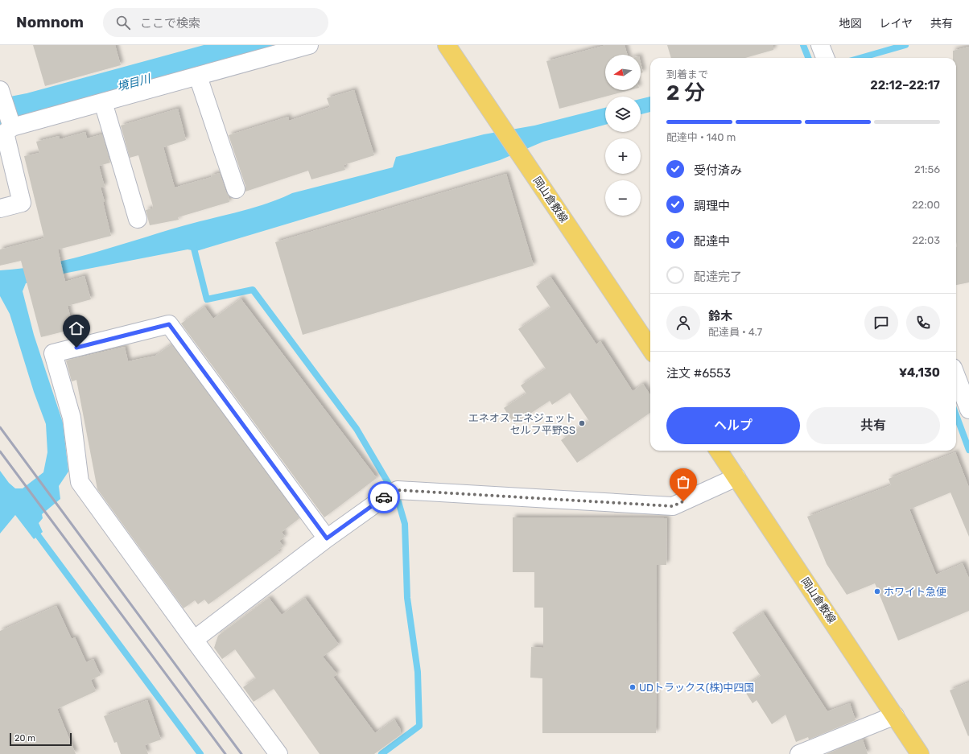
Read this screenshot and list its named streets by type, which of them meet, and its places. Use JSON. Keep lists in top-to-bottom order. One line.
{"streets":{"main road":["岡山倉敷線"]},"water":["境目川"],"places":["エネオス エネジェット セルフ平野SS","ホワイト急便","UDトラックス(株)中四国"],"scale_bar":"20 m","north":"left","page":{"header":"Nomnom","search":"ここで検索","nav":["地図","レイヤ","共有"],"map_buttons":["+","−"],"heading":["2 分","到着まで","22:12–22:17"],"panel":["鈴木","配達員 · 4.7","注文 #6553","¥4,130"],"bar":"配達中 · 140 m","list":[["受付済み","21:56"],["調理中","22:00"],["配達中","22:03"],"配達完了"],"buttons":["ヘルプ","共有"],"scale":"20 m"}}
